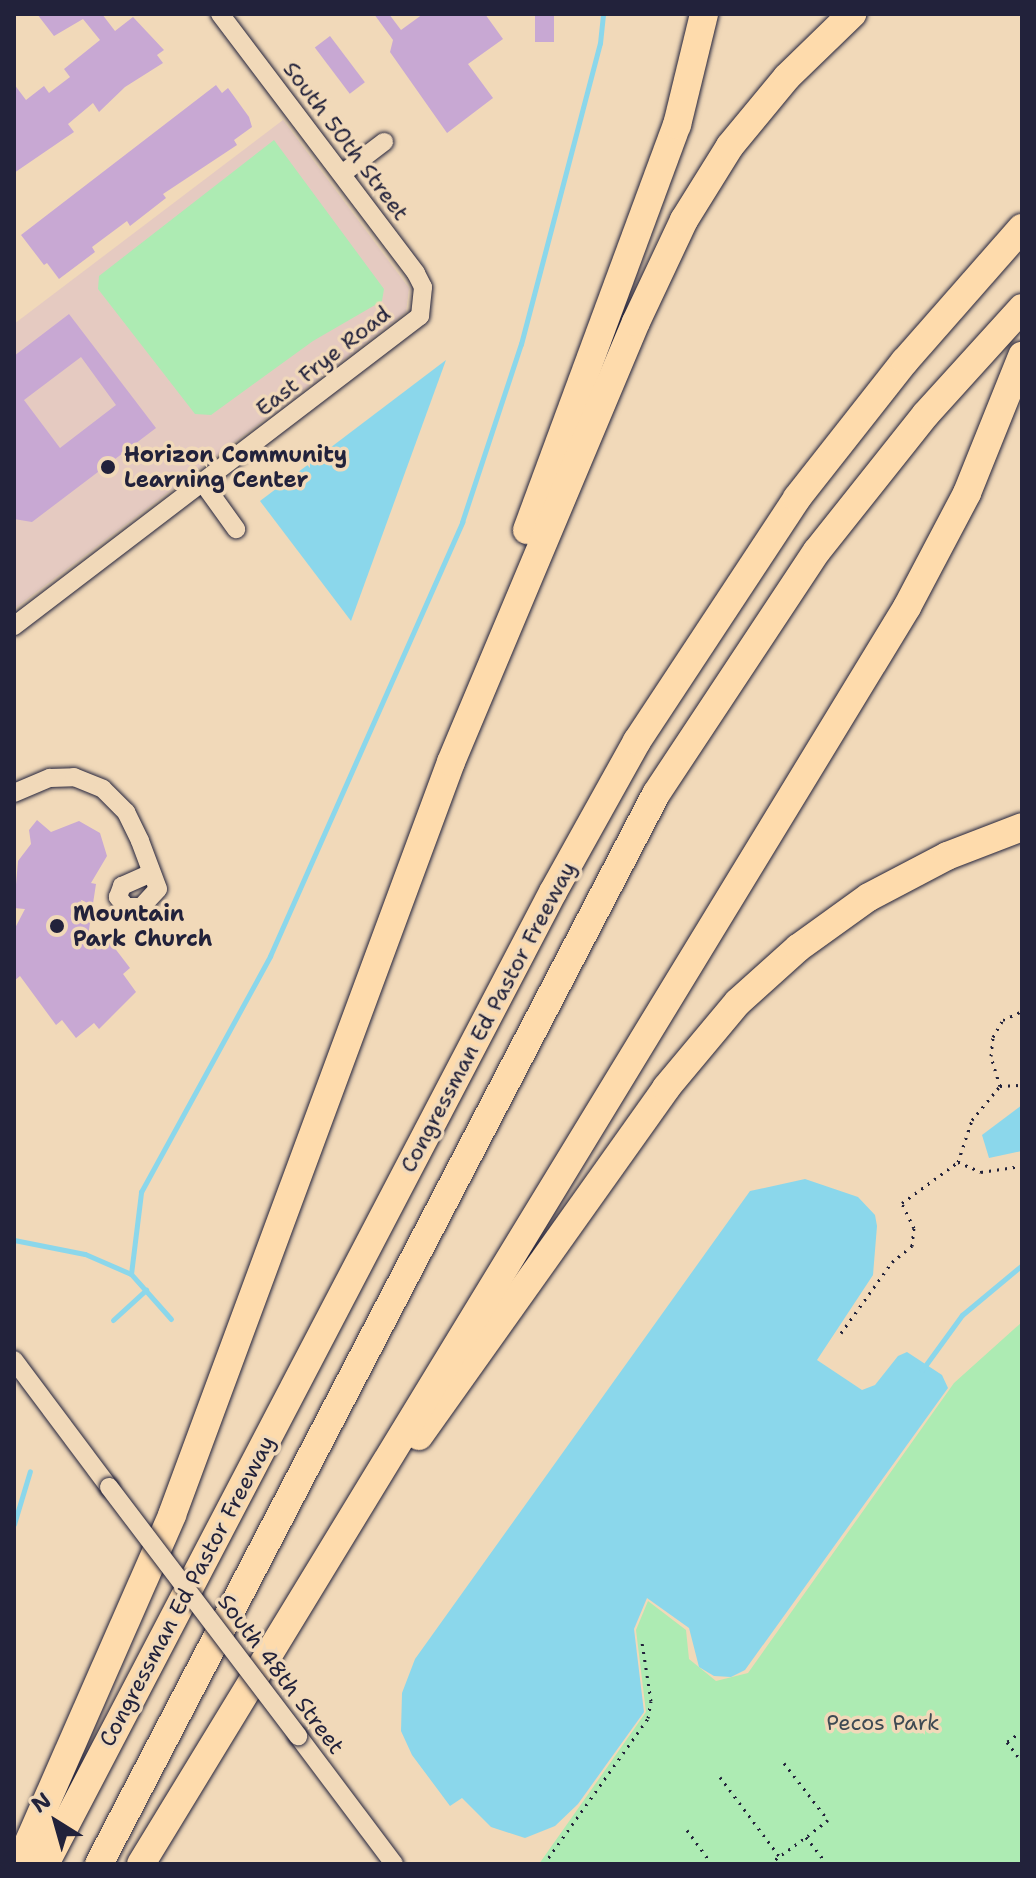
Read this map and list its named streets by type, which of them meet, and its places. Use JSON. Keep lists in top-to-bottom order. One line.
{"streets":{"highway":["Congressman Ed Pastor Freeway"],"street":["South 50th Street","East Frye Road","South 48th Street"]},"crossings":[["South 50th Street","East Frye Road"]],"parks":["Pecos Park"],"places":["Horizon Community Learning Center","Mountain Park Church"],"north":"top left"}
